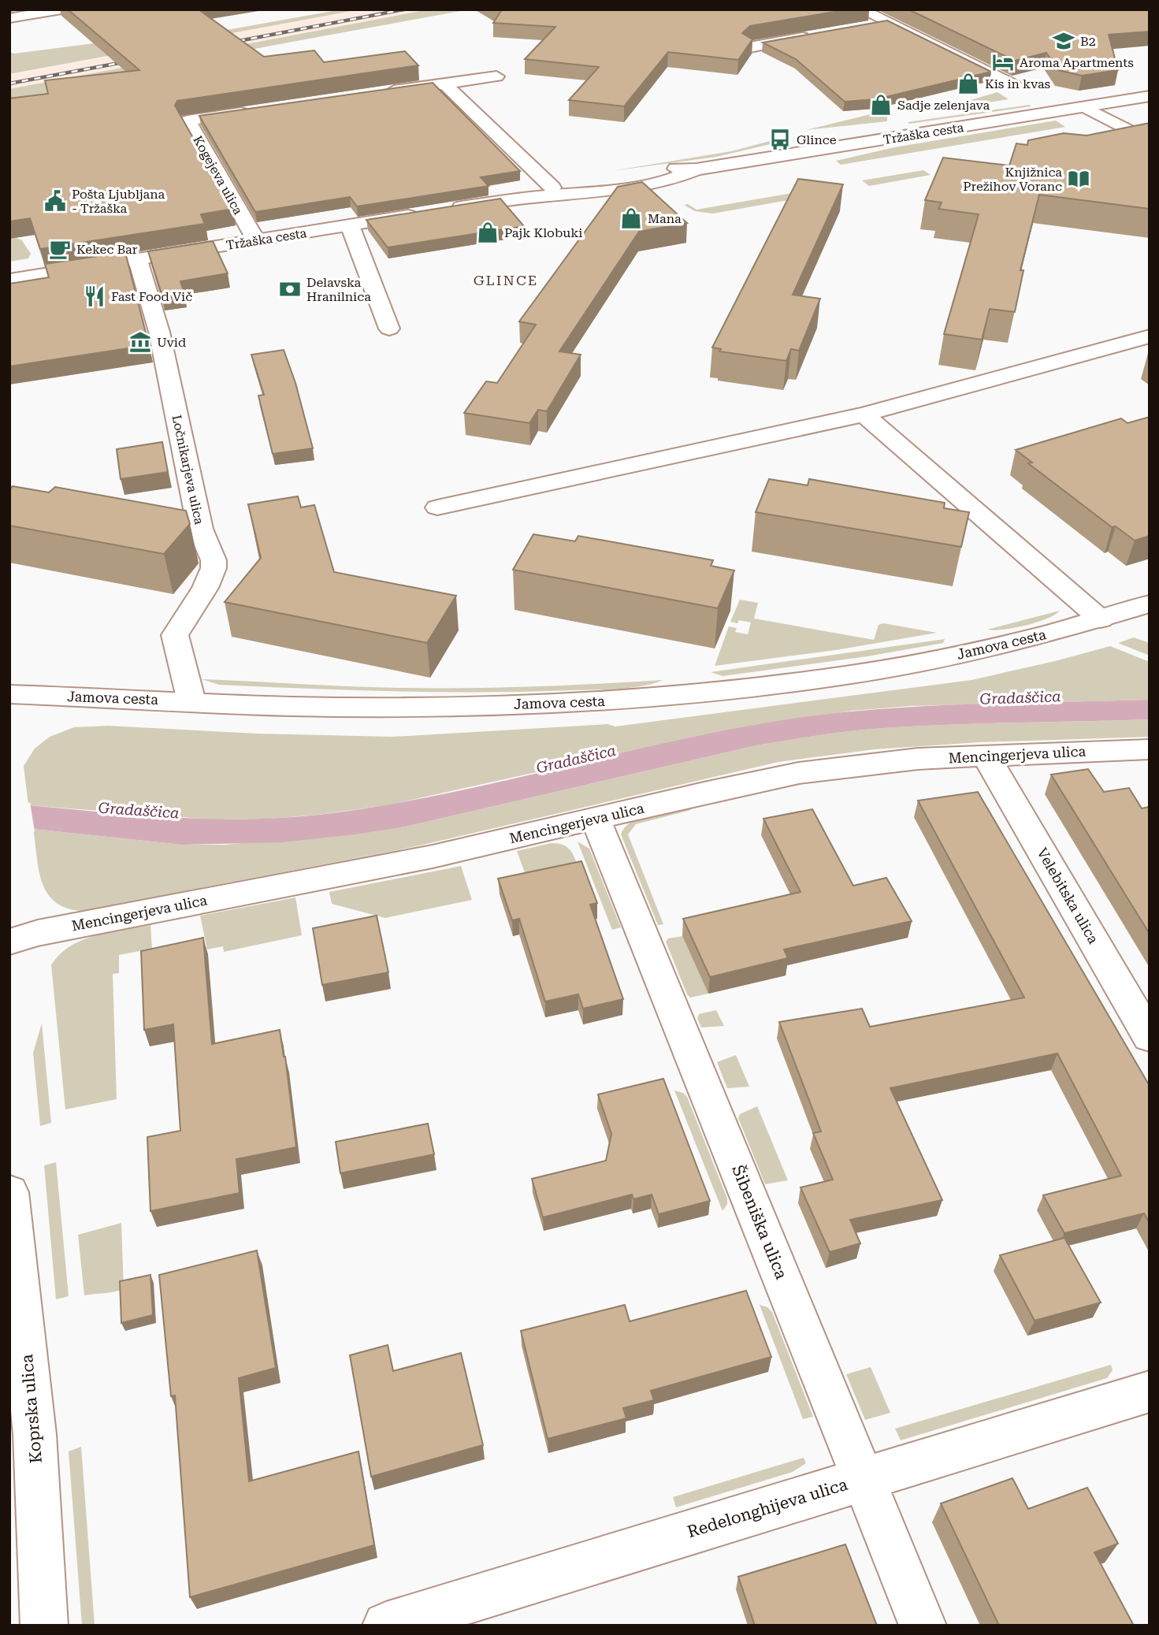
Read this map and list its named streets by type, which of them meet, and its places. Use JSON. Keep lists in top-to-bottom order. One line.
{"streets":{"street":["Tržaška cesta","Kogejeva ulica","Ločnikarjeva ulica","Jamova cesta","Mencingerjeva ulica","Velebitska ulica","Šibeniška ulica","Koprska ulica","Redelonghijeva ulica"]},"crossings":[["Tržaška cesta","Kogejeva ulica"],["Tržaška cesta","Ločnikarjeva ulica"],["Ločnikarjeva ulica","Jamova cesta"],["Mencingerjeva ulica","Velebitska ulica"],["Mencingerjeva ulica","Šibeniška ulica"],["Šibeniška ulica","Redelonghijeva ulica"]],"districts":["GLINCE"],"water":["Gradaščica"],"places":{"school or university":["B2"],"hotel":["Aroma Apartments"],"shop":["Kis in kvas","Sadje zelenjava","Mana","Pajk Klobuki"],"bus stop":["Glince"],"library":["Knjižnica Prežihov Voranc"],"public building":["Pošta Ljubljana - Tržaška"],"cafe":["Kekec Bar"],"bank":["Delavska Hranilnica"],"restaurant":["Fast Food Vič"],"museum":["Uvid"]}}
